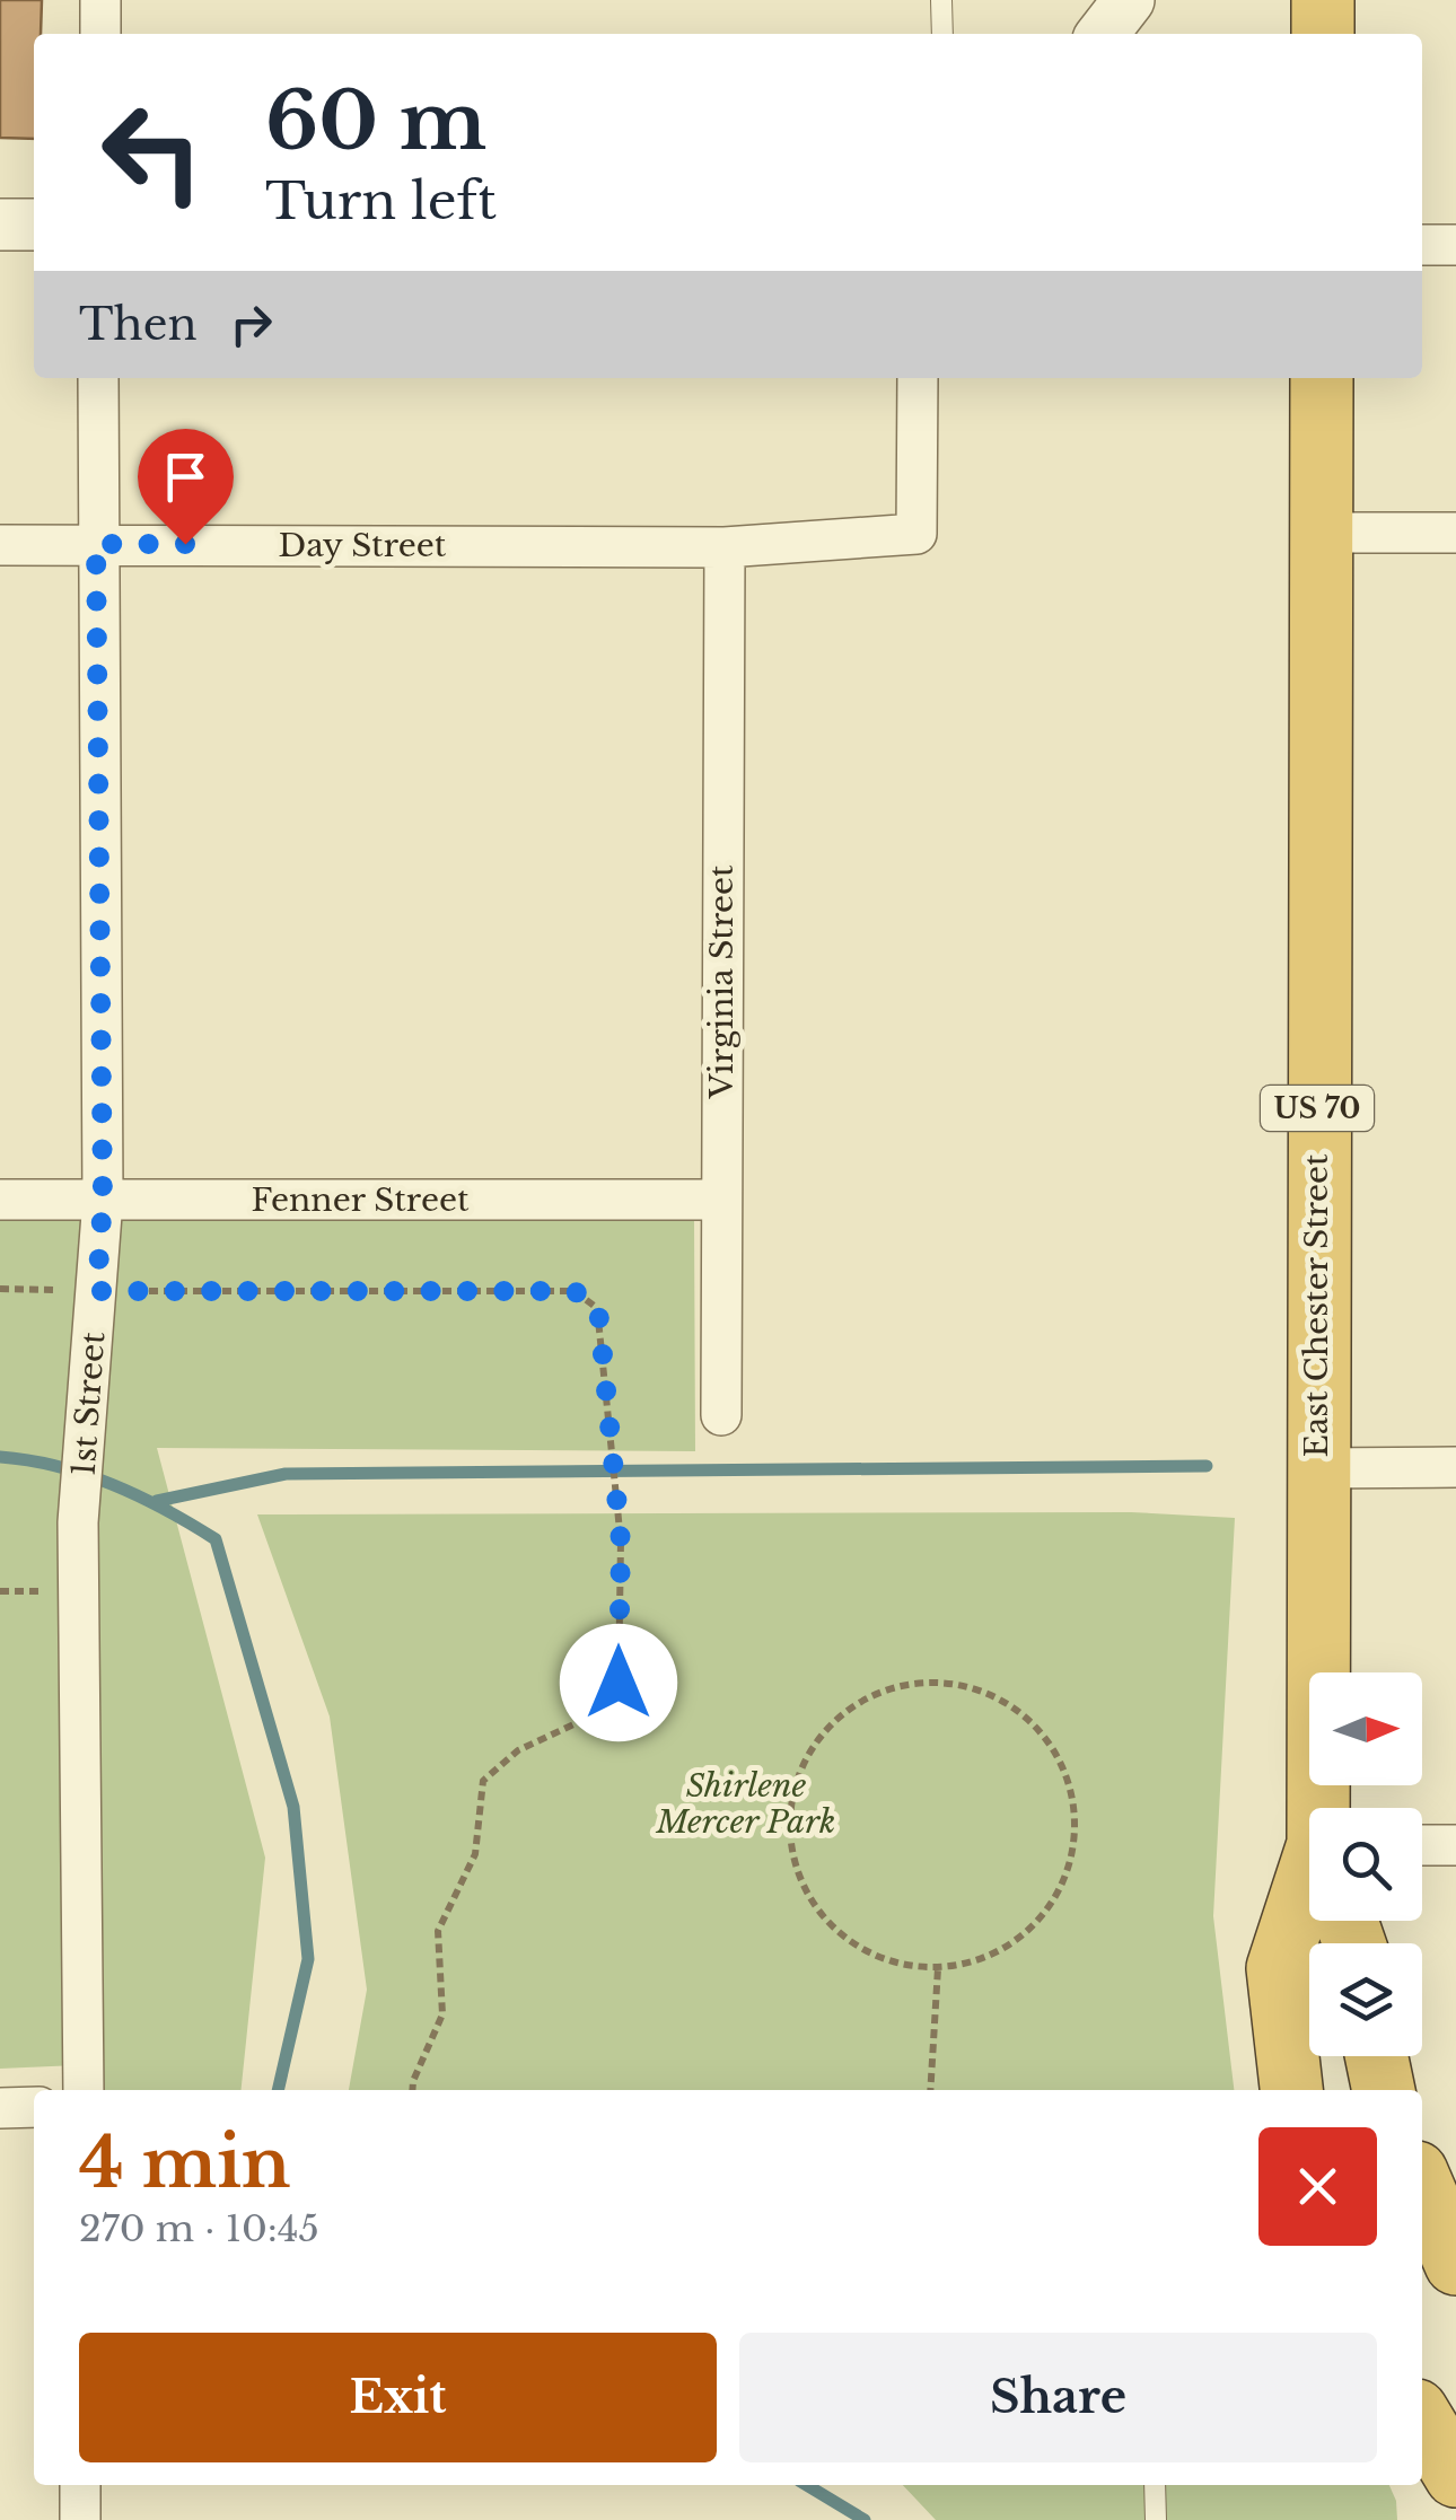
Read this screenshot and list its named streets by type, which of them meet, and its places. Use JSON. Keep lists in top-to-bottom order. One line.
{"streets":{"highway":["US 70","East Chester Street"],"street":["Day Street","Virginia Street","Fenner Street","1st Street"]},"crossings":[["Day Street","Virginia Street"],["Day Street","1st Street"],["Virginia Street","Fenner Street"],["Fenner Street","1st Street"]],"parks":["Shirlene Mercer Park"],"north":"right","page":{"turn":["60 m","Turn left"],"then":"Then","heading":["4 min","270 m · 10:45"],"buttons":["Exit","Share"]}}
